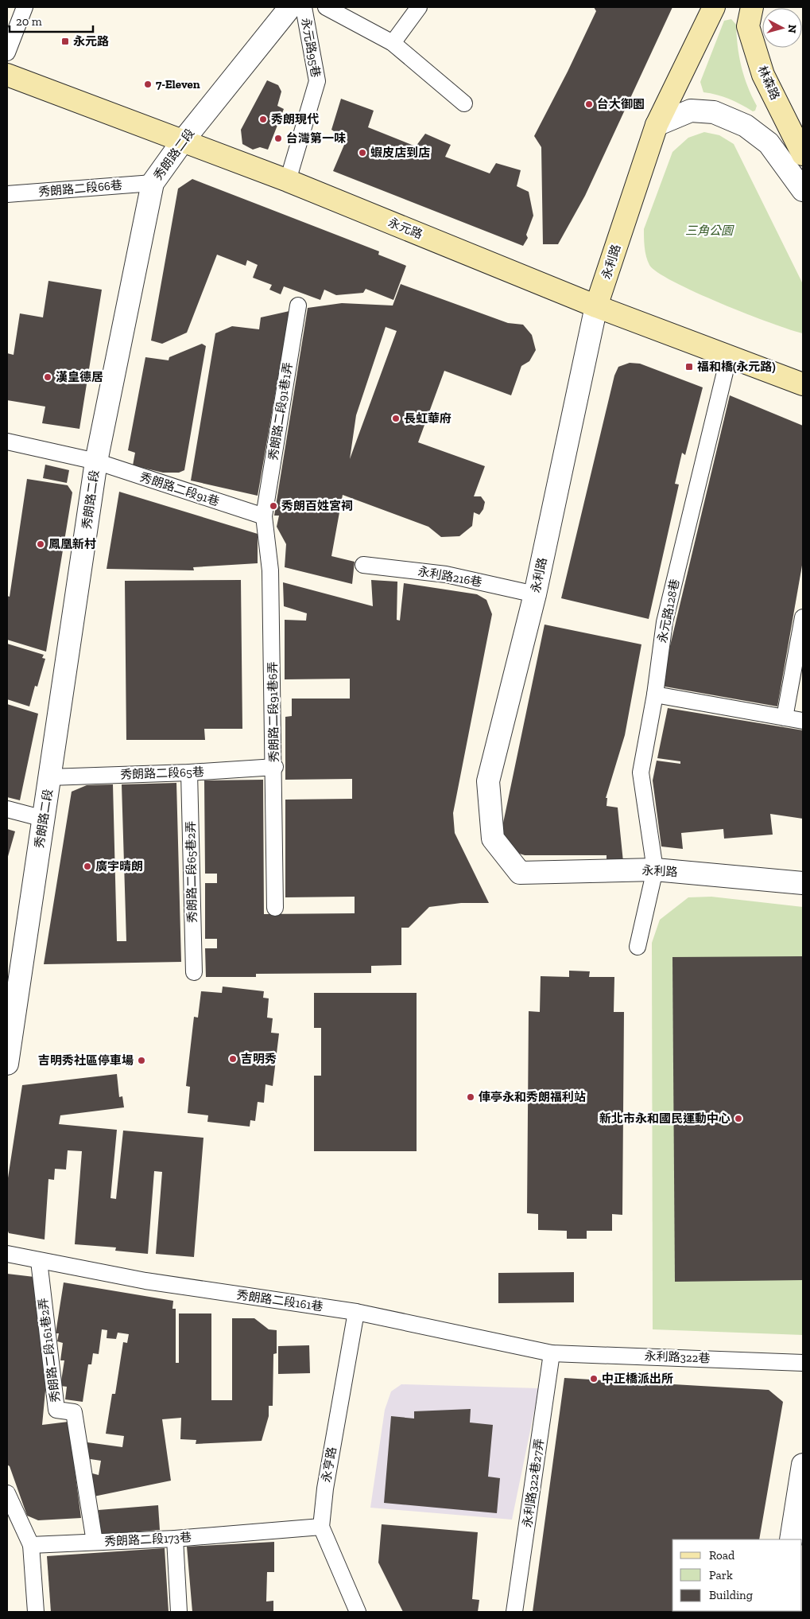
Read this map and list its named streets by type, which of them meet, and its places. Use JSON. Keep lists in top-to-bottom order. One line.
{"streets":{"street":["林森路","秀朗路二段","永元路","永利路"],"lane":["永元路95巷","秀朗路二段66巷","秀朗路二段91巷1弄","秀朗路二段91巷","永利路216巷","永元路128巷","秀朗路二段91巷6弄","秀朗路二段65巷","秀朗路二段65巷2弄","秀朗路二段161巷","秀朗路二段161巷2弄","永利路322巷","永亨路","永利路322巷27弄","秀朗路二段173巷"]},"crossings":[["永元路95巷","永元路"],["秀朗路二段","秀朗路二段66巷"],["秀朗路二段","永元路"],["秀朗路二段","秀朗路二段91巷"],["秀朗路二段","秀朗路二段65巷"],["永元路","永利路"],["永元路","永元路128巷"],["永利路","永利路216巷"],["永利路","永元路128巷"],["秀朗路二段91巷1弄","秀朗路二段91巷"],["秀朗路二段91巷1弄","秀朗路二段91巷6弄"],["秀朗路二段91巷","秀朗路二段91巷6弄"],["秀朗路二段91巷6弄","秀朗路二段65巷"],["秀朗路二段65巷","秀朗路二段65巷2弄"],["秀朗路二段161巷","秀朗路二段161巷2弄"],["秀朗路二段161巷","永利路322巷"],["秀朗路二段161巷","永亨路"],["秀朗路二段161巷","永利路322巷27弄"],["秀朗路二段161巷2弄","秀朗路二段173巷"],["永利路322巷","永利路322巷27弄"],["永亨路","秀朗路二段173巷"]],"parks":["三角公園"],"places":{"transit":["永元路","福和橋(永元路)"],"other":["7-Eleven","台大御園","秀朗現代","台灣第一味","蝦皮店到店","漢皇德居","長虹華府","秀朗百姓宮祠","鳳凰新村","廣宇晴朗","吉明秀","吉明秀社區停車場","俥亭永和秀朗福利站","新北市永和國民運動中心","中正橋派出所"]},"legend":["Road","Park","Building"],"scale_bar":"20 m","north":"right"}
